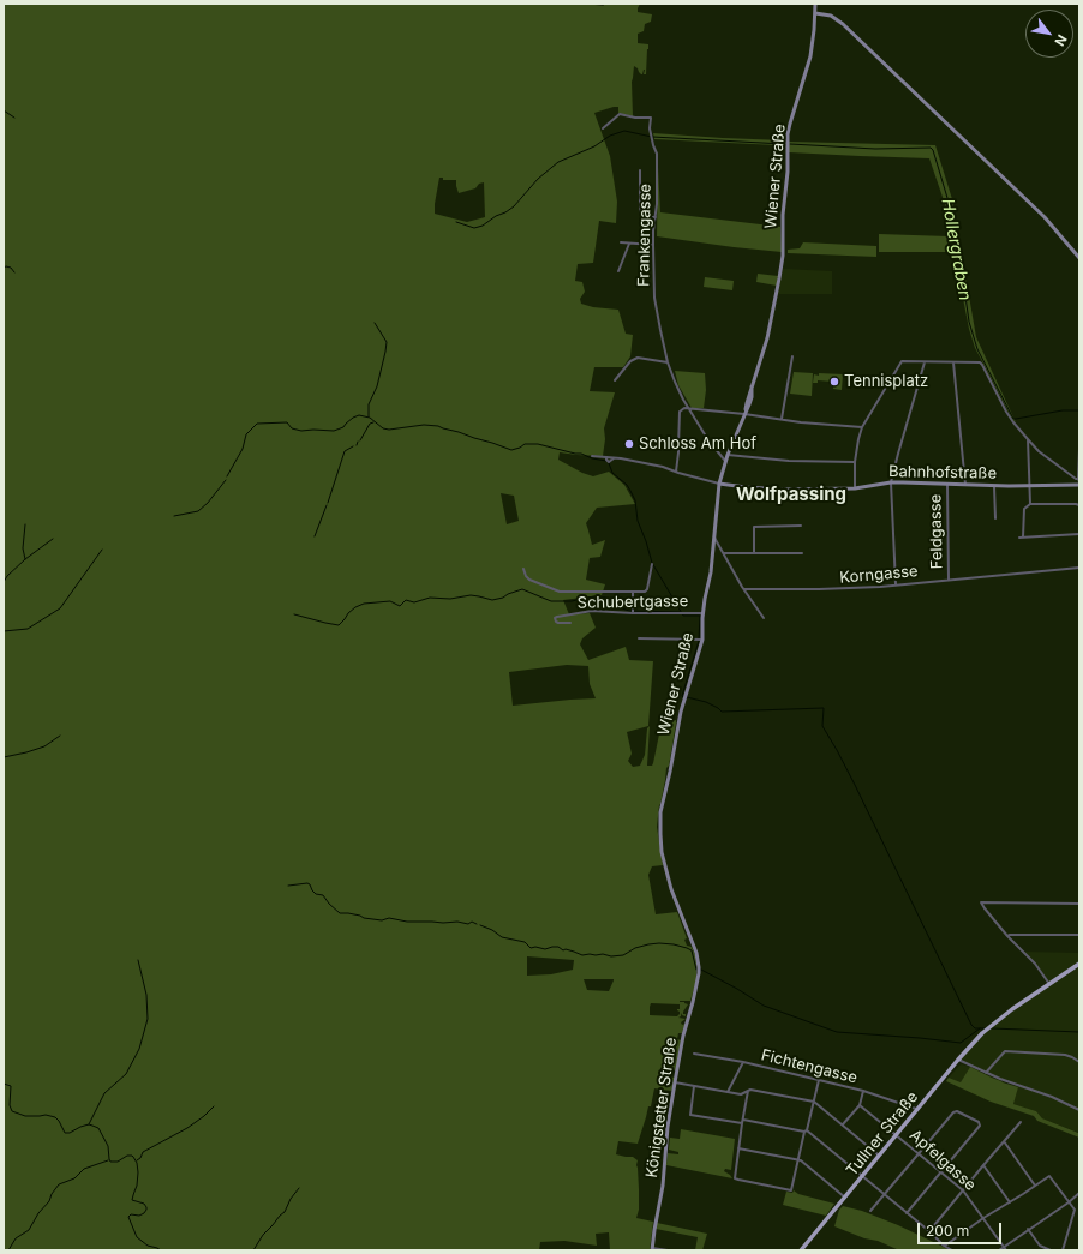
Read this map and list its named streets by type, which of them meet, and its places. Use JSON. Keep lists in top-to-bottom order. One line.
{"streets":{"main road":["Wiener Straße","Bahnhofstraße","Königstetter Straße","Tullner Straße"],"street":["Frankengasse","Feldgasse","Korngasse","Schubertgasse","Fichtengasse","Apfelgasse"]},"crossings":[["Wiener Straße","Bahnhofstraße"],["Wiener Straße","Schubertgasse"],["Wiener Straße","Königstetter Straße"],["Bahnhofstraße","Feldgasse"],["Feldgasse","Korngasse"],["Fichtengasse","Tullner Straße"],["Tullner Straße","Apfelgasse"]],"districts":["Wolfpassing"],"water":["Hollergraben"],"places":["Tennisplatz","Schloss Am Hof"],"scale_bar":"200 m","north":"bottom right"}
